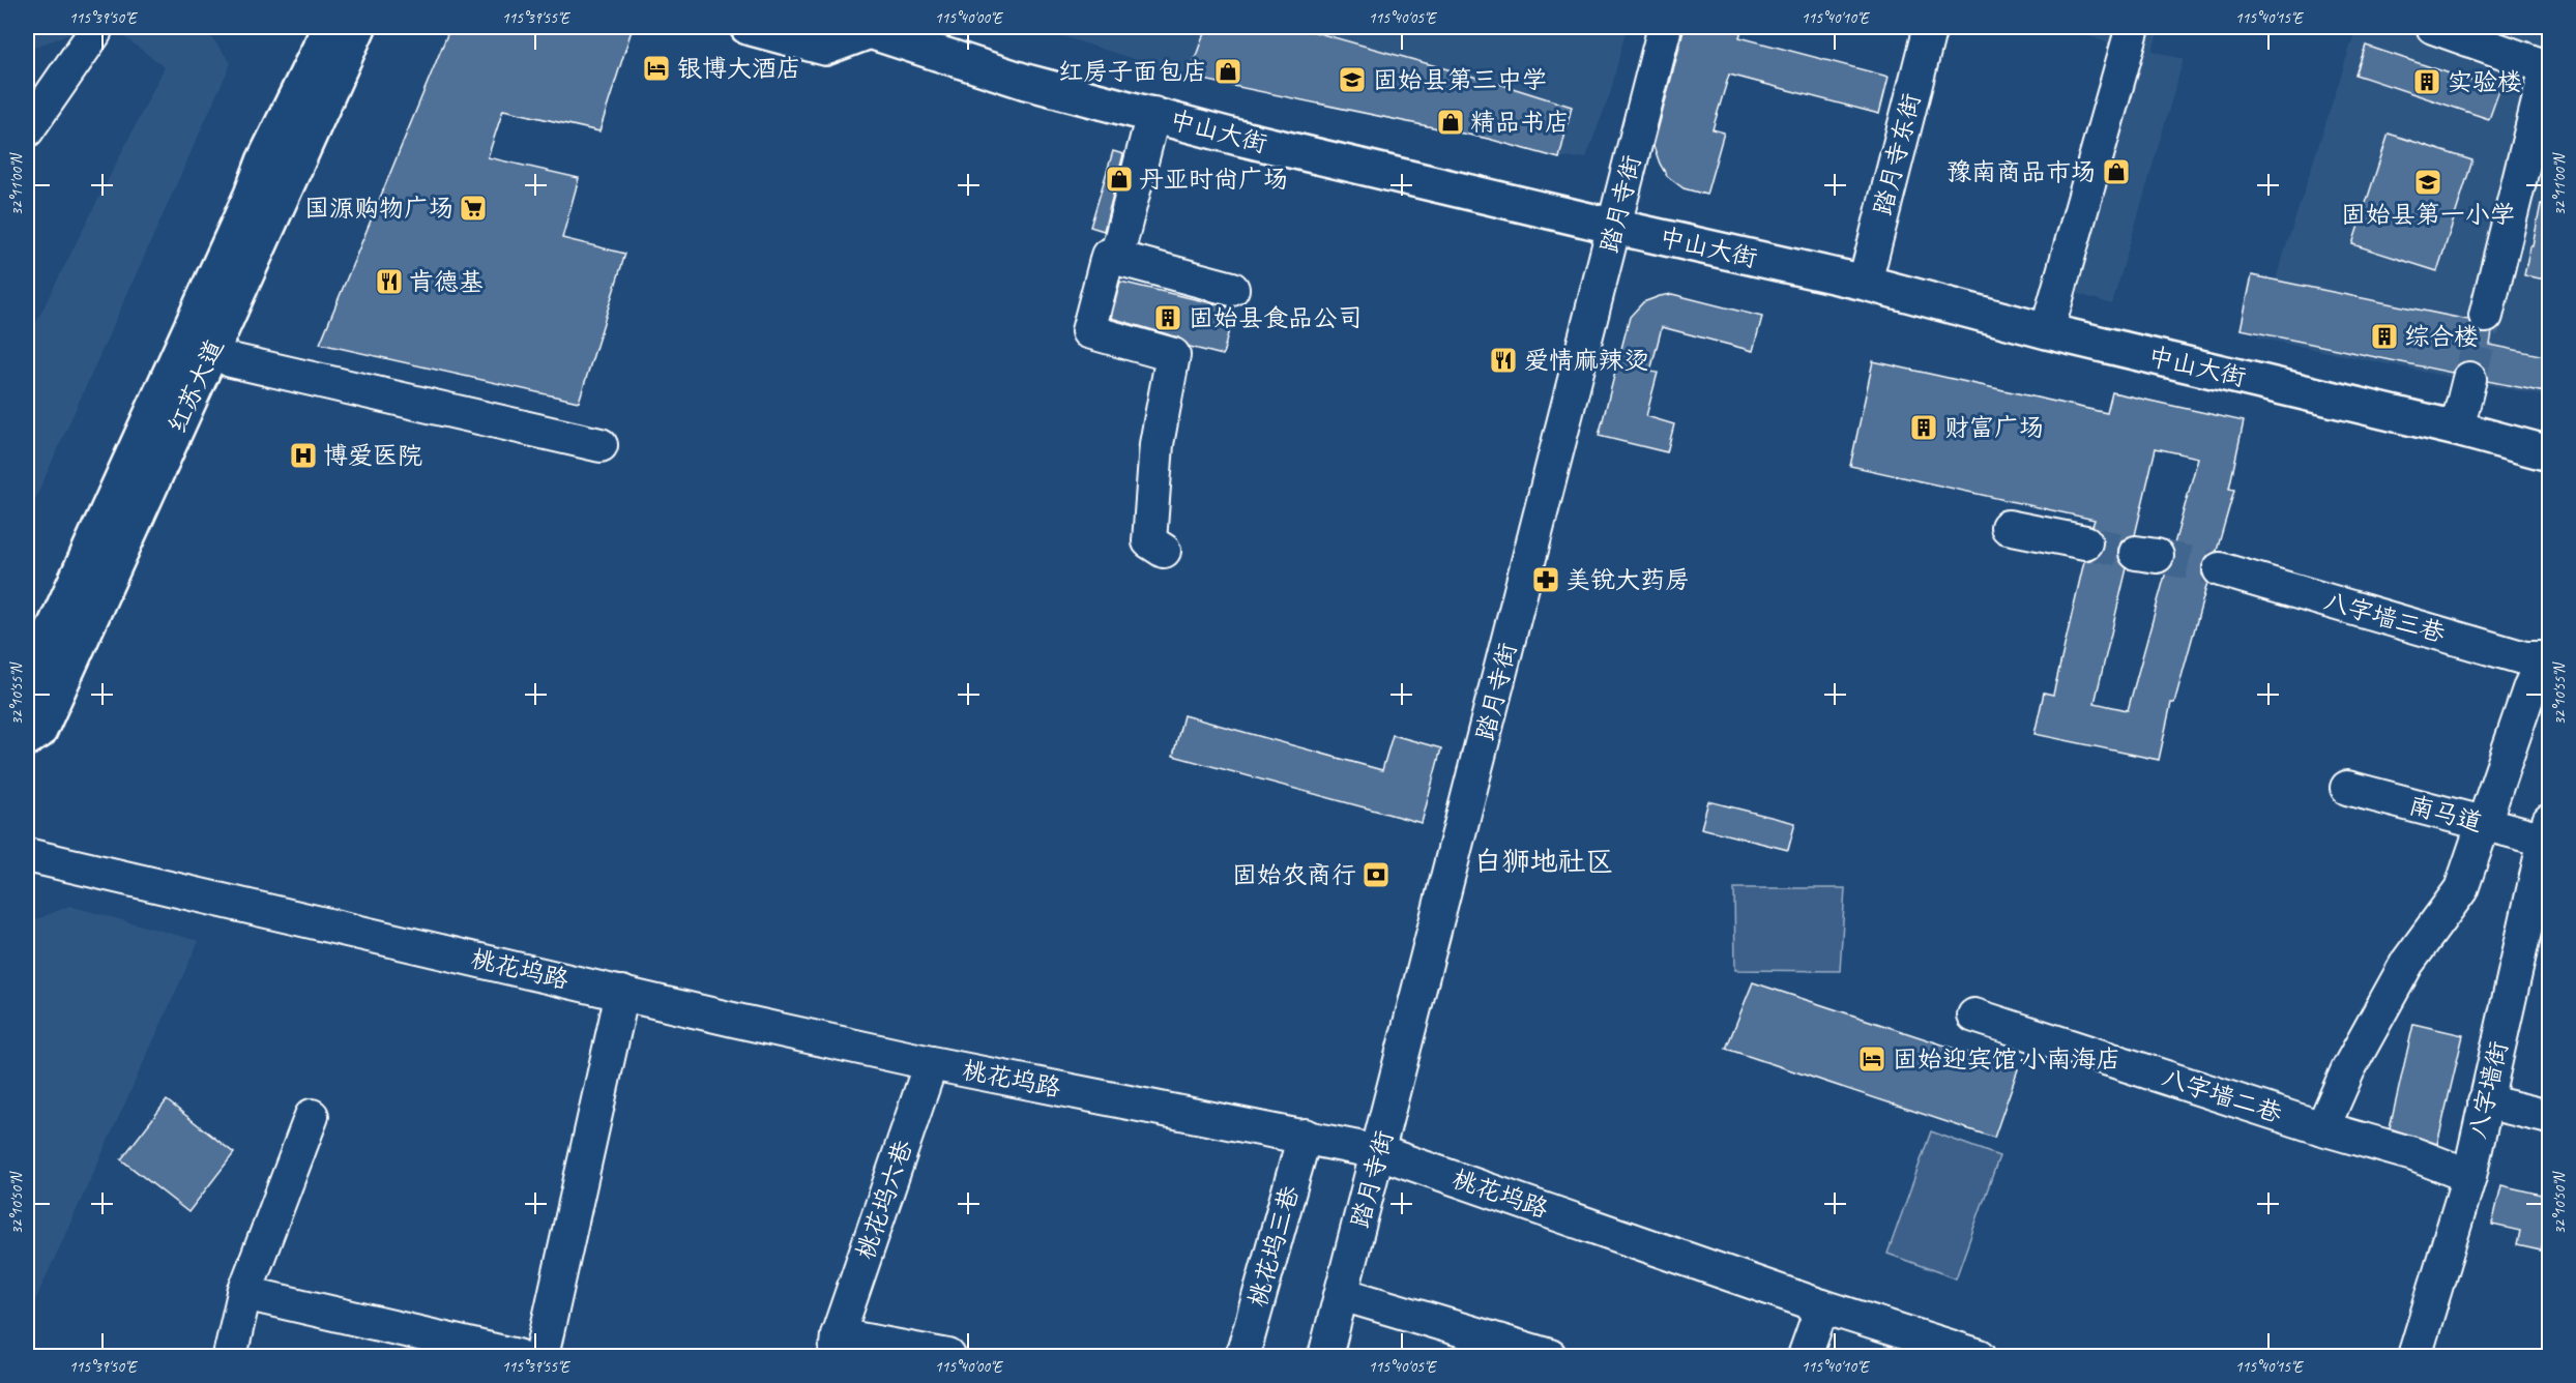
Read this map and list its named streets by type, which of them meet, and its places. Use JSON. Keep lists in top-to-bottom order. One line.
{"streets":{"main road":["中山大街","红苏大道"],"street":["踏月寺东街","踏月寺街","八字墙三巷","南马道","桃花坞路","八字墙街","八字墙二巷","桃花坞六巷","桃花坞三巷"]},"crossings":[["中山大街","踏月寺东街"],["中山大街","踏月寺街"],["踏月寺街","桃花坞路"],["南马道","八字墙街"],["桃花坞路","桃花坞六巷"],["桃花坞路","桃花坞三巷"],["八字墙街","八字墙二巷"]],"districts":["白狮地社区"],"places":{"hotel":["银博大酒店","固始迎宾馆·小南海店"],"shop":["红房子面包店","精品书店","豫南商品市场","丹亚时尚广场"],"school or university":["固始县第三中学","固始县第一小学"],"building":["实验楼","固始县食品公司","综合楼","财富广场"],"supermarket":["国源购物广场"],"restaurant":["肯德基","爱情麻辣烫"],"hospital":["博爱医院"],"pharmacy":["美锐大药房"],"bank":["固始农商行"]},"coordinates":["115°39'50\"E","115°39'55\"E","115°40'00\"E","115°40'05\"E","115°40'10\"E","115°40'15\"E","32°11'00\"N","32°10'55\"N","32°10'50\"N"]}
